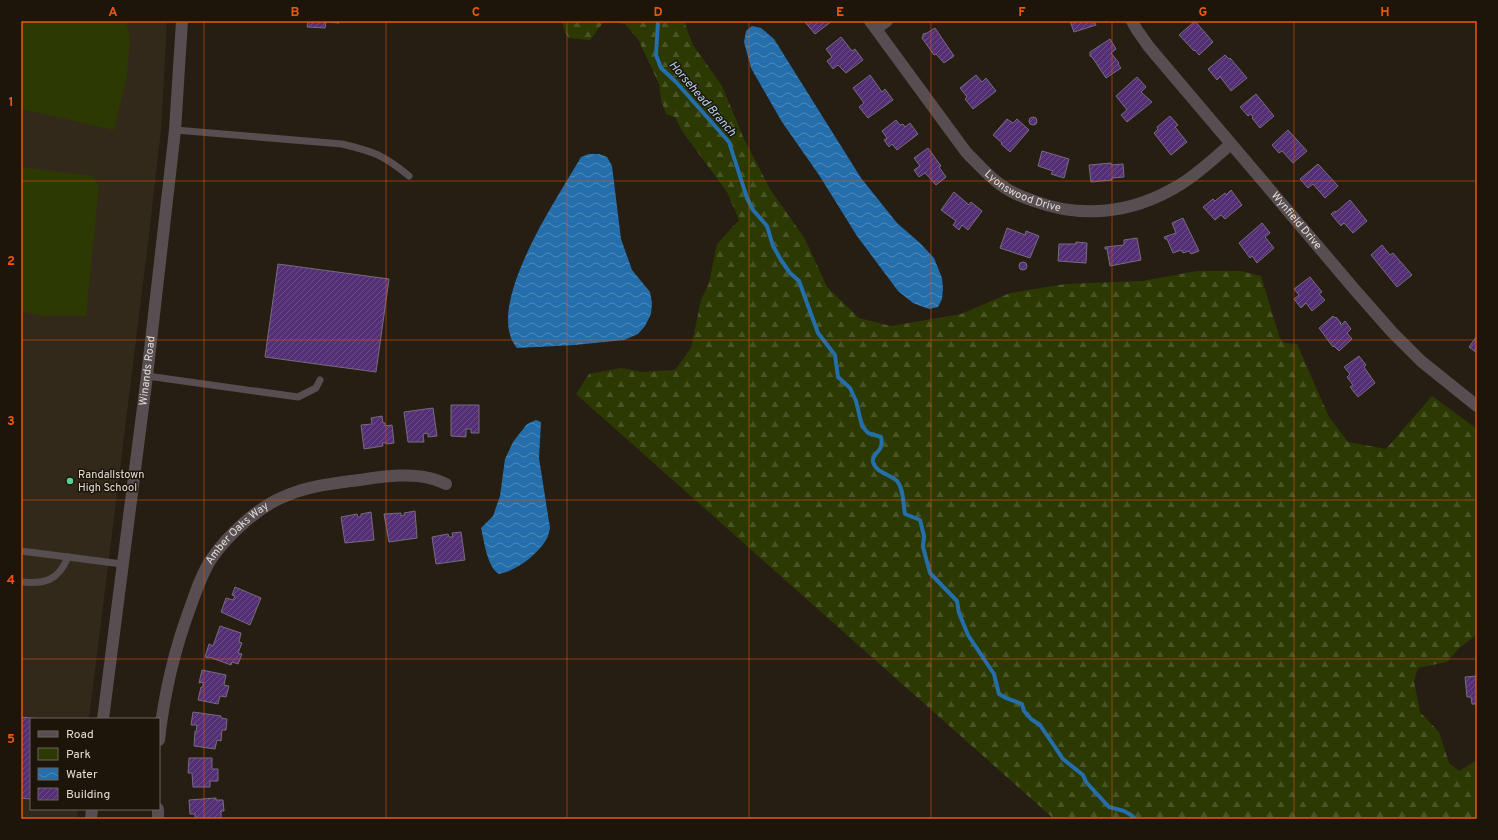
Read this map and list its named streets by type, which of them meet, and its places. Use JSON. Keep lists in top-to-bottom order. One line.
{"streets":{"street":["Lyonswood Drive","Wynfield Drive","Winands Road","Amber Oaks Way"]},"crossings":[["Lyonswood Drive","Wynfield Drive"]],"water":["Horsehead Branch"],"places":["Randallstown High School"],"legend":["Road","Park","Water","Building"],"grid":{"columns":["A","B","C","D","E","F","G","H"],"rows":["1","2","3","4","5"]}}
